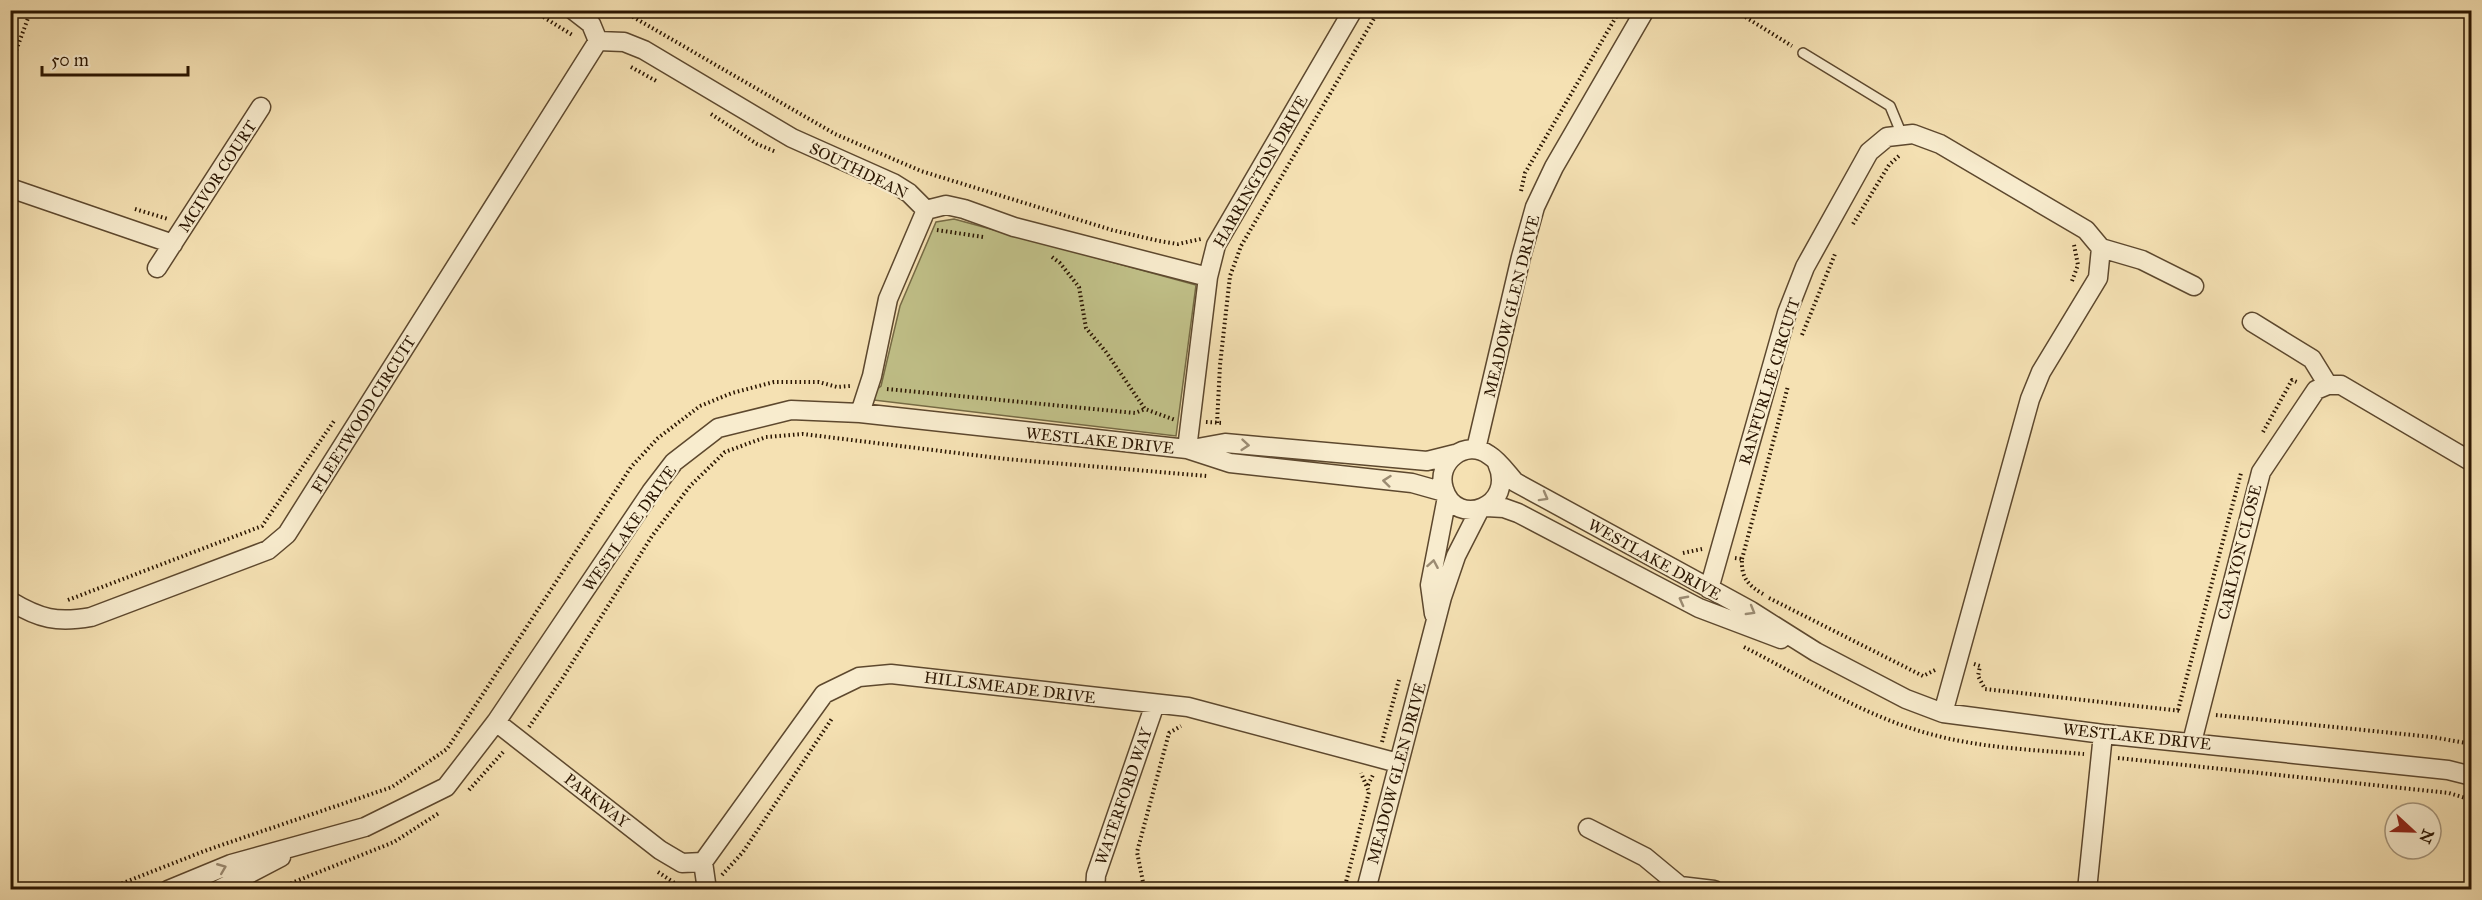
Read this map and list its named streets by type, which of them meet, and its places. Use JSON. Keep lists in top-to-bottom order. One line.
{"streets":{"street":["SOUTHDEAN","HARRINGTON DRIVE","MCIVOR COURT","MEADOW GLEN DRIVE","RANFURLIE CIRCUIT","FLEETWOOD CIRCUIT","WESTLAKE DRIVE","CARLYON CLOSE","HILLSMEADE DRIVE","WATERFORD WAY","PARKWAY"]},"crossings":[["SOUTHDEAN","HARRINGTON DRIVE"],["SOUTHDEAN","FLEETWOOD CIRCUIT"],["HARRINGTON DRIVE","WESTLAKE DRIVE"],["MEADOW GLEN DRIVE","WESTLAKE DRIVE"],["MEADOW GLEN DRIVE","HILLSMEADE DRIVE"],["RANFURLIE CIRCUIT","WESTLAKE DRIVE"],["WESTLAKE DRIVE","CARLYON CLOSE"],["WESTLAKE DRIVE","PARKWAY"],["HILLSMEADE DRIVE","WATERFORD WAY"],["HILLSMEADE DRIVE","PARKWAY"]],"scale_bar":"50 m","north":"right"}
